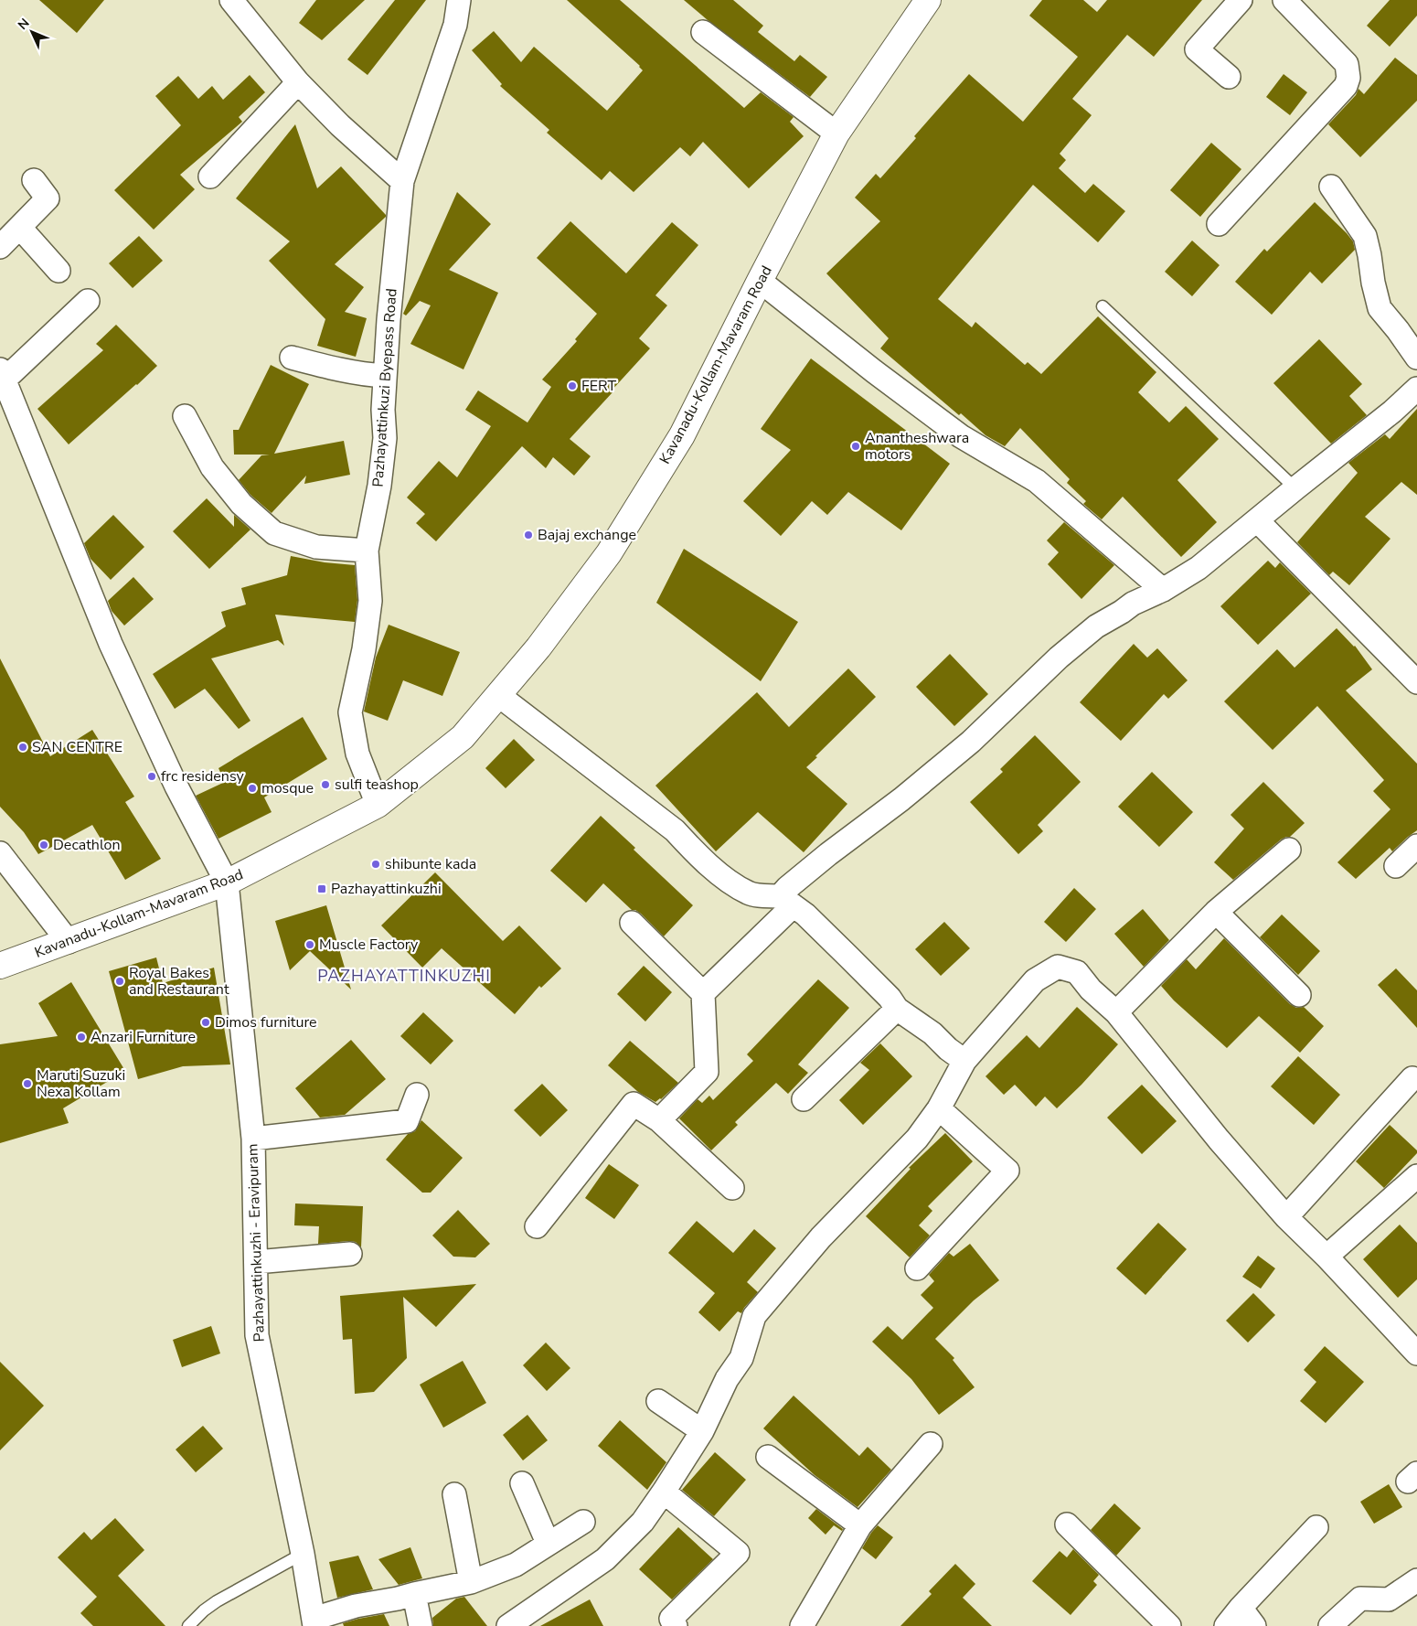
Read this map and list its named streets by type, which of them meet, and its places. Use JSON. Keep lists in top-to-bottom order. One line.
{"streets":{"main road":["Kavanadu-Kollam-Mavaram Road"],"street":["Pazhayattinkuzi Byepass Road","Pazhayattinkuzhi - Eravipuram"]},"crossings":[["Kavanadu-Kollam-Mavaram Road","Pazhayattinkuzi Byepass Road"],["Kavanadu-Kollam-Mavaram Road","Pazhayattinkuzhi - Eravipuram"]],"districts":["PAZHAYATTINKUZHI"],"places":{"other":["FERT","Anantheshwara motors","Bajaj exchange","SAN CENTRE","frc residensy","sulfi teashop","mosque","Decathlon","shibunte kada","Muscle Factory","Royal Bakes and Restaurant","Dimos furniture","Anzari Furniture","Maruti Suzuki Nexa Kollam"],"transit":["Pazhayattinkuzhi"]},"north":"top left"}
